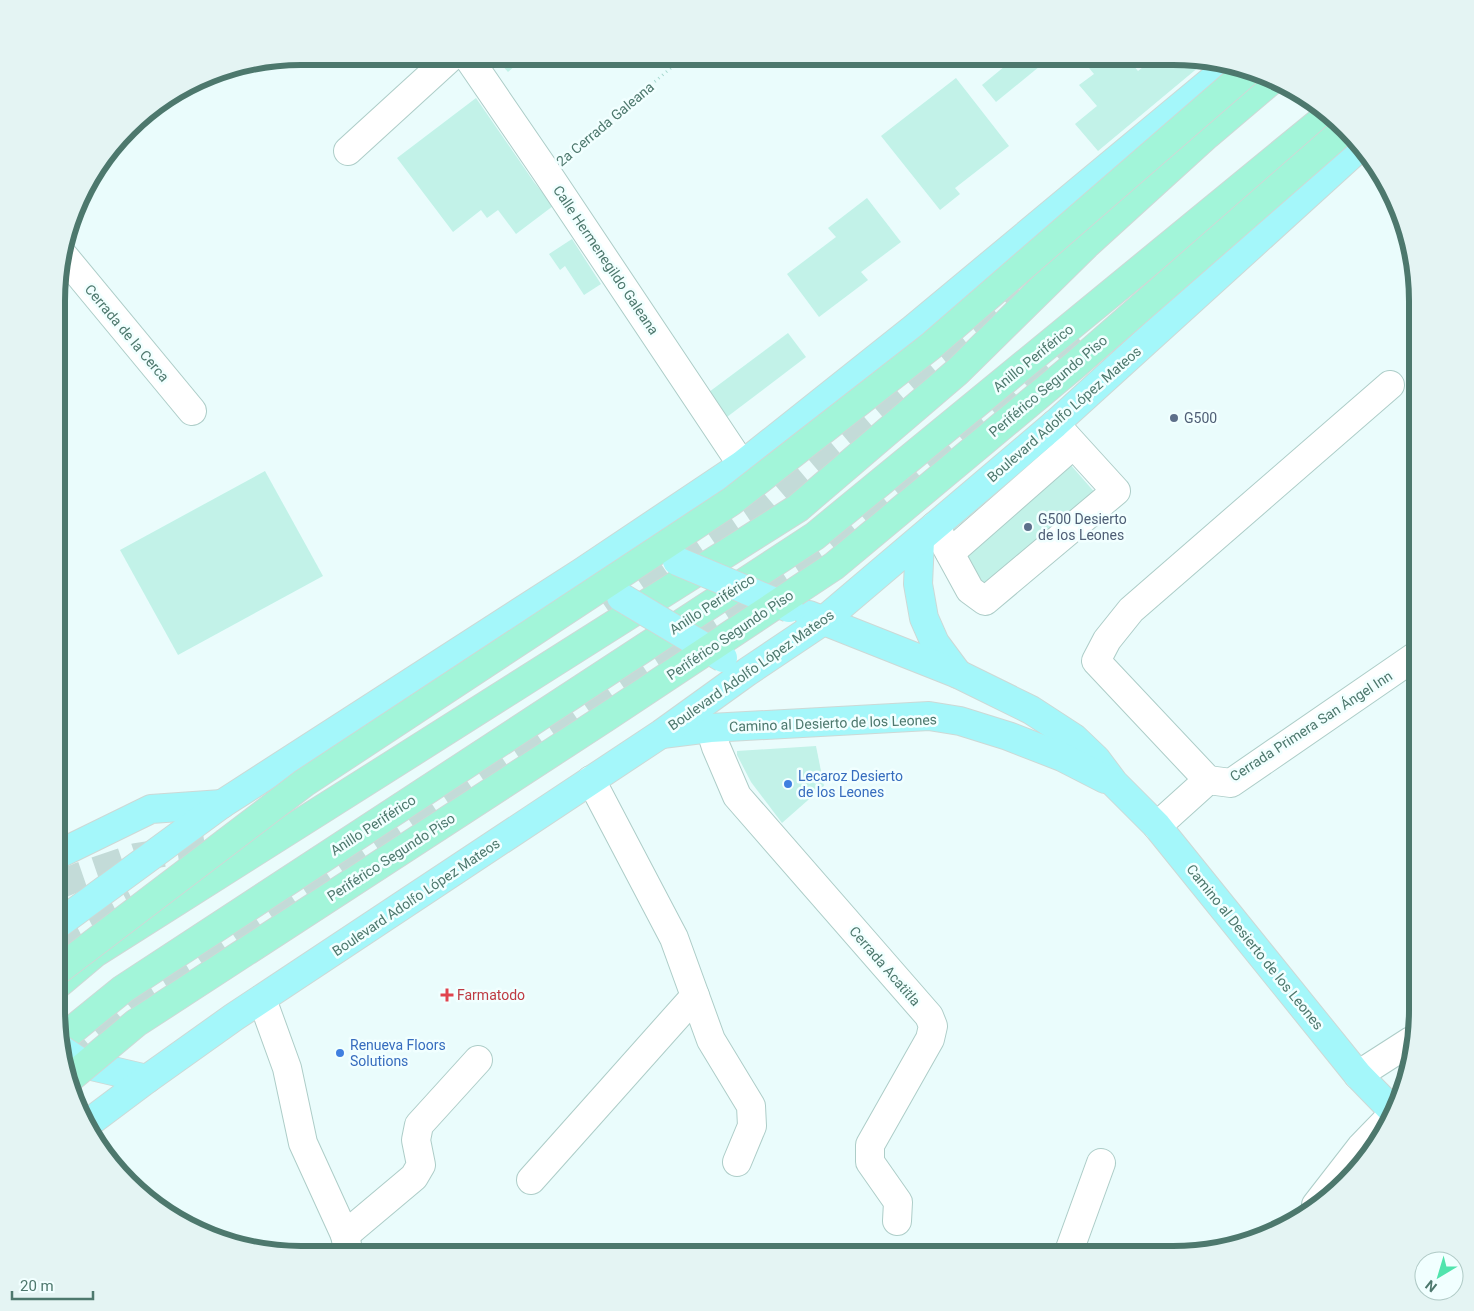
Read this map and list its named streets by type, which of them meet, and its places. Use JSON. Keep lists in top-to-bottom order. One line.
{"streets":{"highway":["Anillo Periférico","Periférico Segundo Piso"],"main road":["Boulevard Adolfo López Mateos","Camino al Desierto de los Leones"],"street":["Calle Hermenegildo Galeana","Cerrada de la Cerca","Cerrada Primera San Ángel Inn","Cerrada Acatitla"],"path":["2a Cerrada Galeana"]},"crossings":[["2a Cerrada Galeana","Calle Hermenegildo Galeana"],["Boulevard Adolfo López Mateos","Camino al Desierto de los Leones"],["Camino al Desierto de los Leones","Cerrada Acatitla"]],"places":{"other":["G500","G500 Desierto de los Leones","Lecaroz Desierto de los Leones","Renueva Floors Solutions"],"health":["Farmatodo"]},"scale_bar":"20 m","north":"bottom left"}
